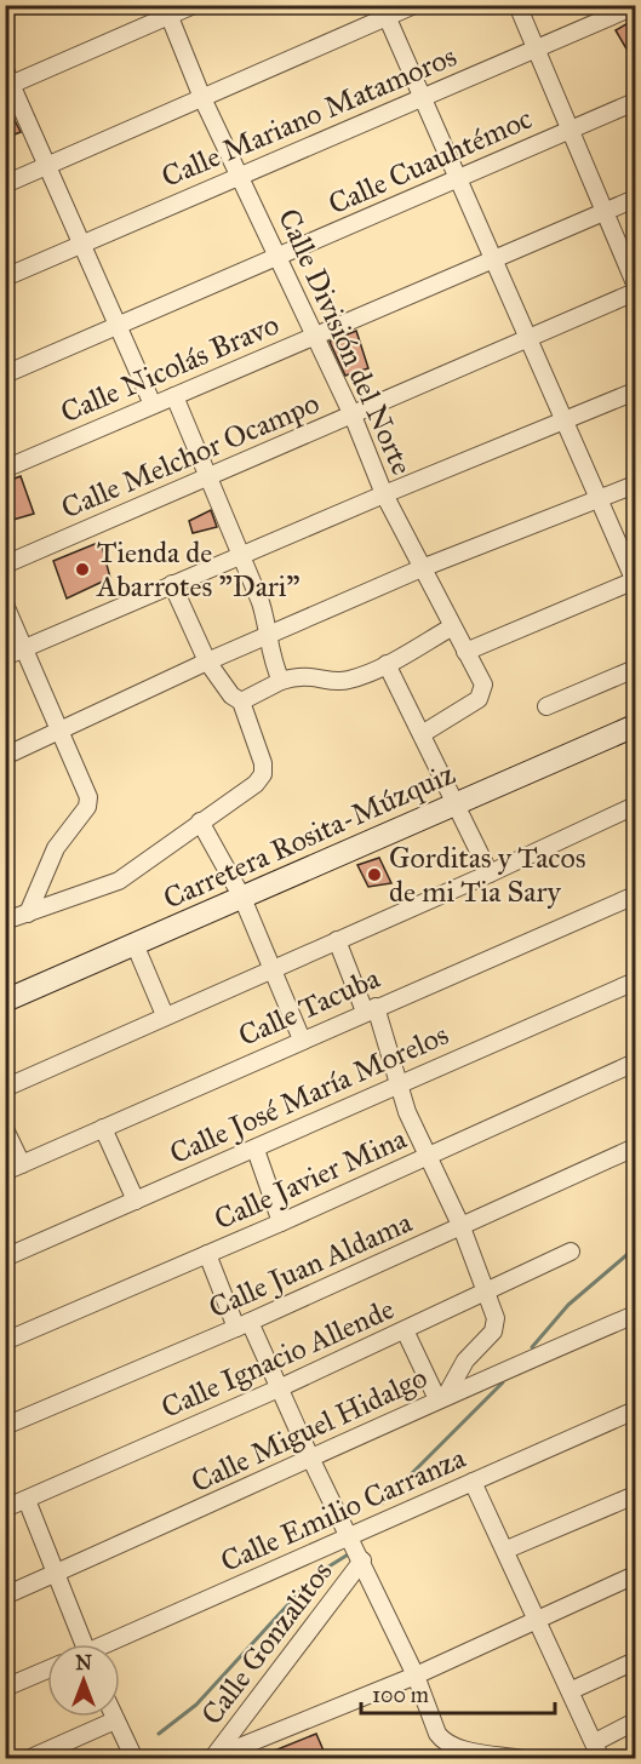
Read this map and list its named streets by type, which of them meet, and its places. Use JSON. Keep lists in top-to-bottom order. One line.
{"streets":{"main road":["Carretera Rosita-Múzquiz"],"street":["Calle Mariano Matamoros","Calle Cuauhtémoc","Calle División del Norte","Calle Nicolás Bravo","Calle Melchor Ocampo","Calle Tacuba","Calle José María Morelos","Calle Javier Mina","Calle Juan Aldama","Calle Ignacio Allende","Calle Miguel Hidalgo","Calle Emilio Carranza","Calle Gonzalitos"]},"crossings":[["Calle Mariano Matamoros","Calle División del Norte"],["Calle Cuauhtémoc","Calle División del Norte"],["Calle División del Norte","Calle Nicolás Bravo"],["Calle División del Norte","Calle Melchor Ocampo"]],"places":["Tienda de Abarrotes \"Dari\"","Gorditas y Tacos de mi Tia Sary"],"scale_bar":"100 m","north":"top"}
